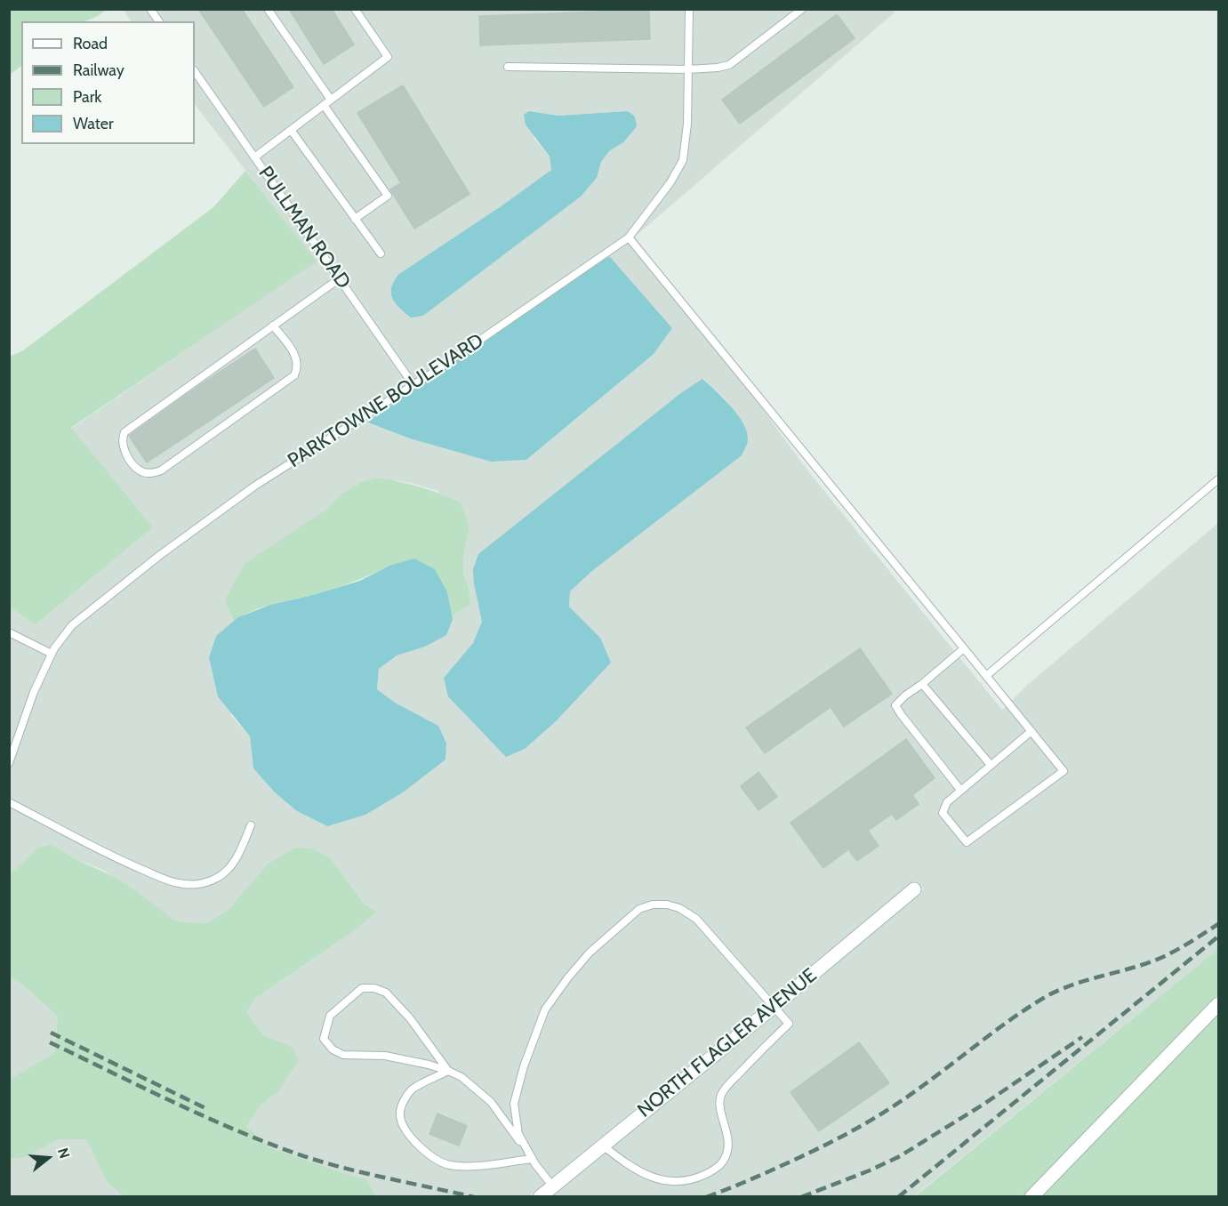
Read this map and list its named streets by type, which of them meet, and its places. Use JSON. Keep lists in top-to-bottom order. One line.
{"streets":{"street":["NORTH FLAGLER AVENUE"],"lane":["PULLMAN ROAD","PARKTOWNE BOULEVARD"]},"crossings":[["PULLMAN ROAD","PARKTOWNE BOULEVARD"]],"legend":["Road","Railway","Park","Water"],"north":"right"}
